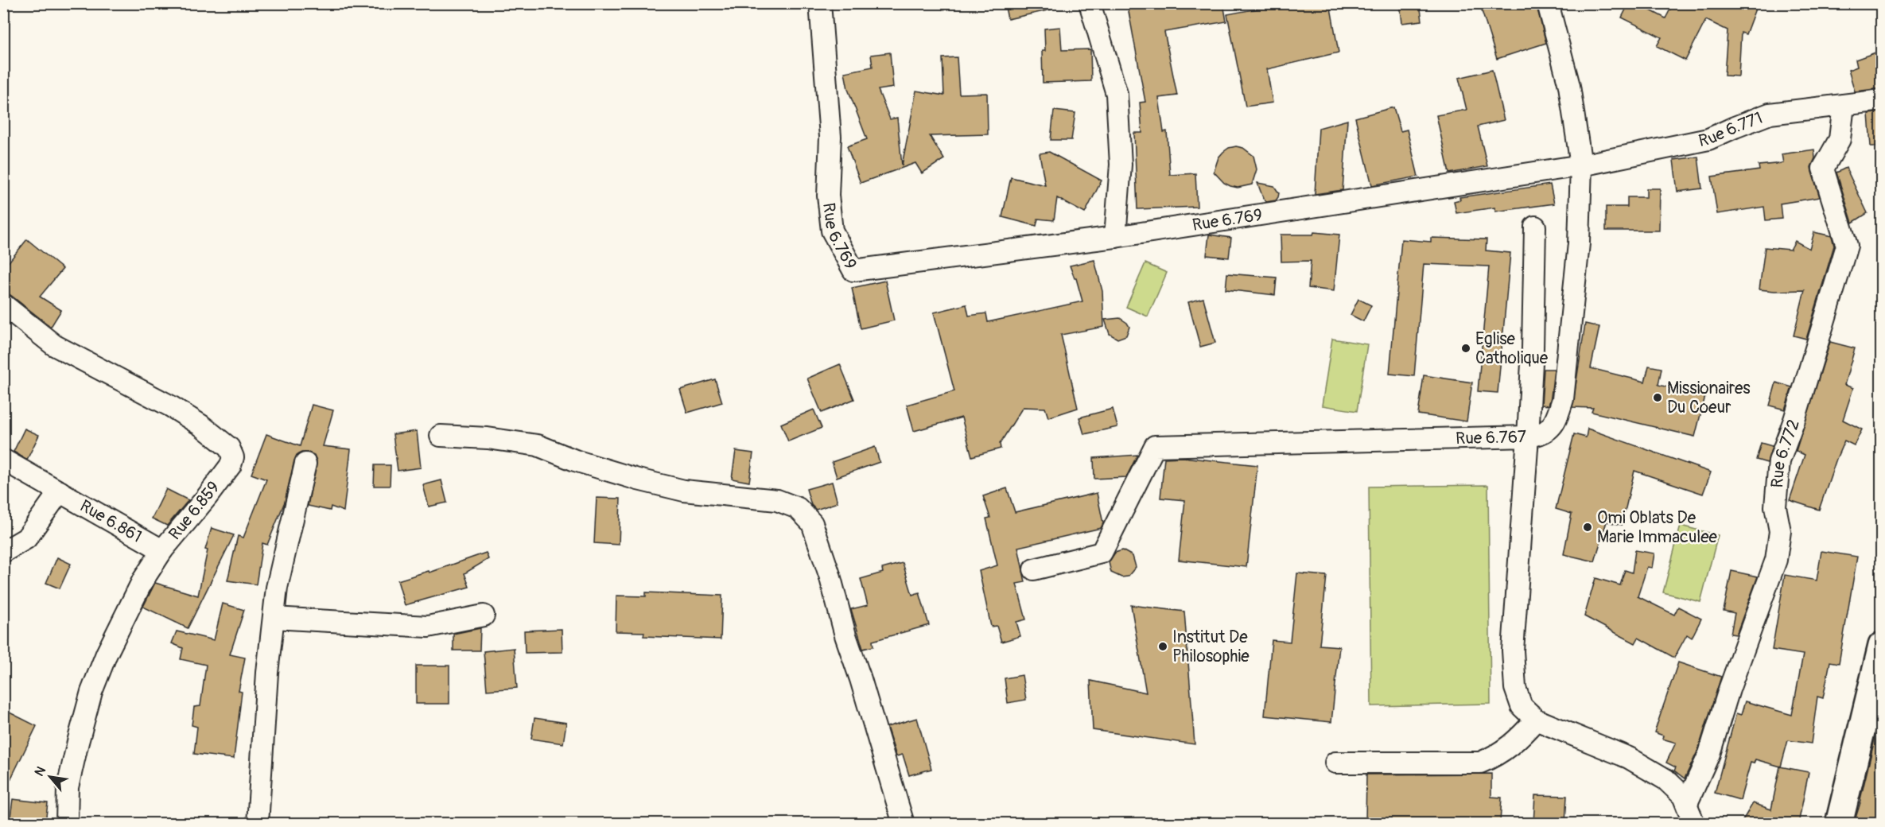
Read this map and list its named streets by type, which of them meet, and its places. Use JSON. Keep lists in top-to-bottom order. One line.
{"streets":{"street":["Rue 6.771","Rue 6.769","Rue 6.767","Rue 6.772","Rue 6.859","Rue 6.861"]},"crossings":[["Rue 6.771","Rue 6.769"],["Rue 6.771","Rue 6.772"],["Rue 6.767","Rue 6.772"],["Rue 6.859","Rue 6.861"]],"places":["Eglise Catholique","Missionaires Du Coeur","Omi Oblats De Marie Immaculee","Institut De Philosophie"],"north":"top left"}
